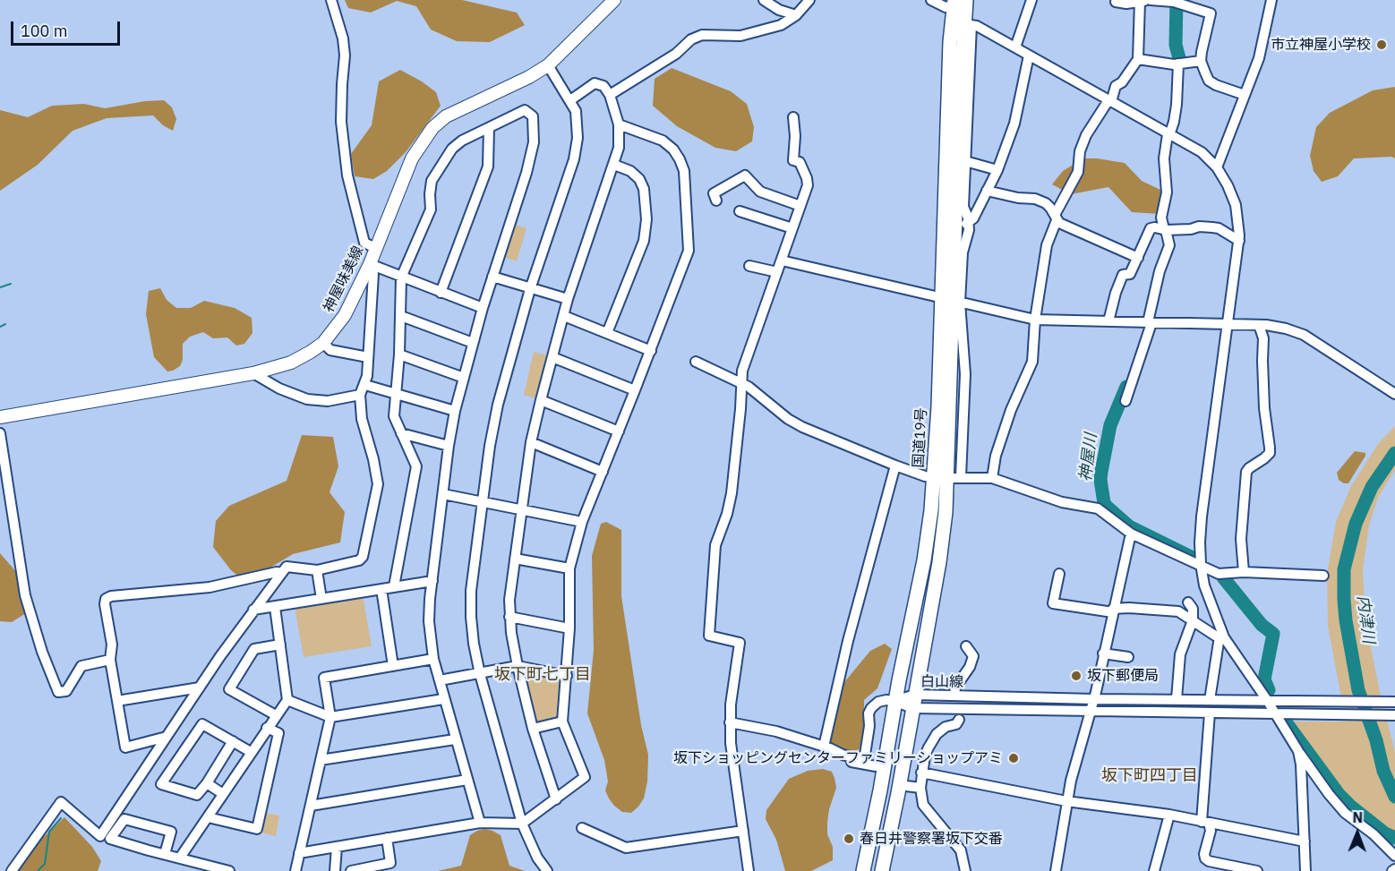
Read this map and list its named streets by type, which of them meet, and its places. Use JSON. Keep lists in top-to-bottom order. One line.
{"streets":{"highway":["国道19号"],"main road":["神屋味美線"],"street":["白山線"]},"crossings":[["国道19号","白山線"]],"districts":["坂下町七丁目","坂下町四丁目"],"water":["神屋川","内津川"],"places":["市立神屋小学校","坂下郵便局","坂下ショッピングセンターファミリーショップアミ","春日井警察署坂下交番"],"scale_bar":"100 m","north":"top"}
